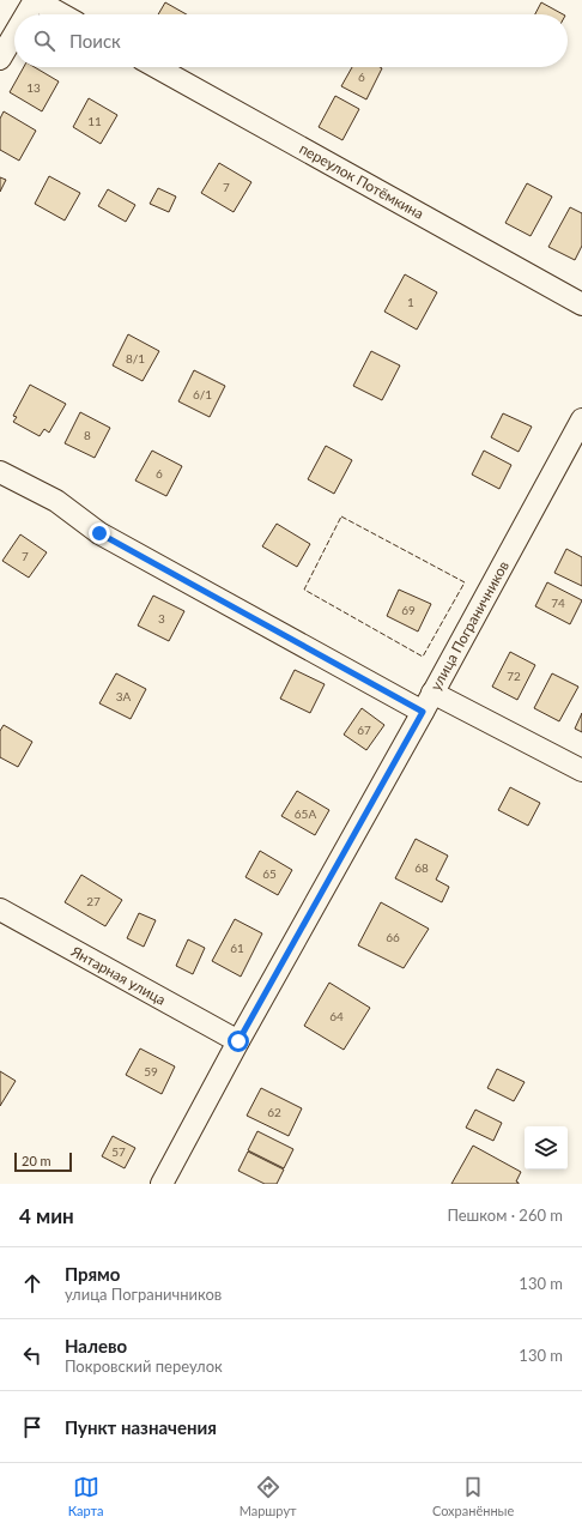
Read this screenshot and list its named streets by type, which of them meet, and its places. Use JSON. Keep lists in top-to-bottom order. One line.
{"streets":{"street":["переулок Потёмкина","улица Пограничников","Янтарная улица"]},"crossings":[["улица Пограничников","Янтарная улица"]],"house_numbers":["6","13","11","7","1","8/1","6/1","8","6","7","74","69","3","72","3А","67","65А","68","65","27","66","61","64","59","62","57"],"scale_bar":"20 m","page":{"search":"Поиск","scale":"20 m","heading":["4 мин","Пешком · 260 m"],"list":[["Прямо","улица Пограничников","130 m"],["Налево","Покровский переулок","130 m"],"Пункт назначения"],"nav":["Карта","Маршрут","Сохранённые"]}}
